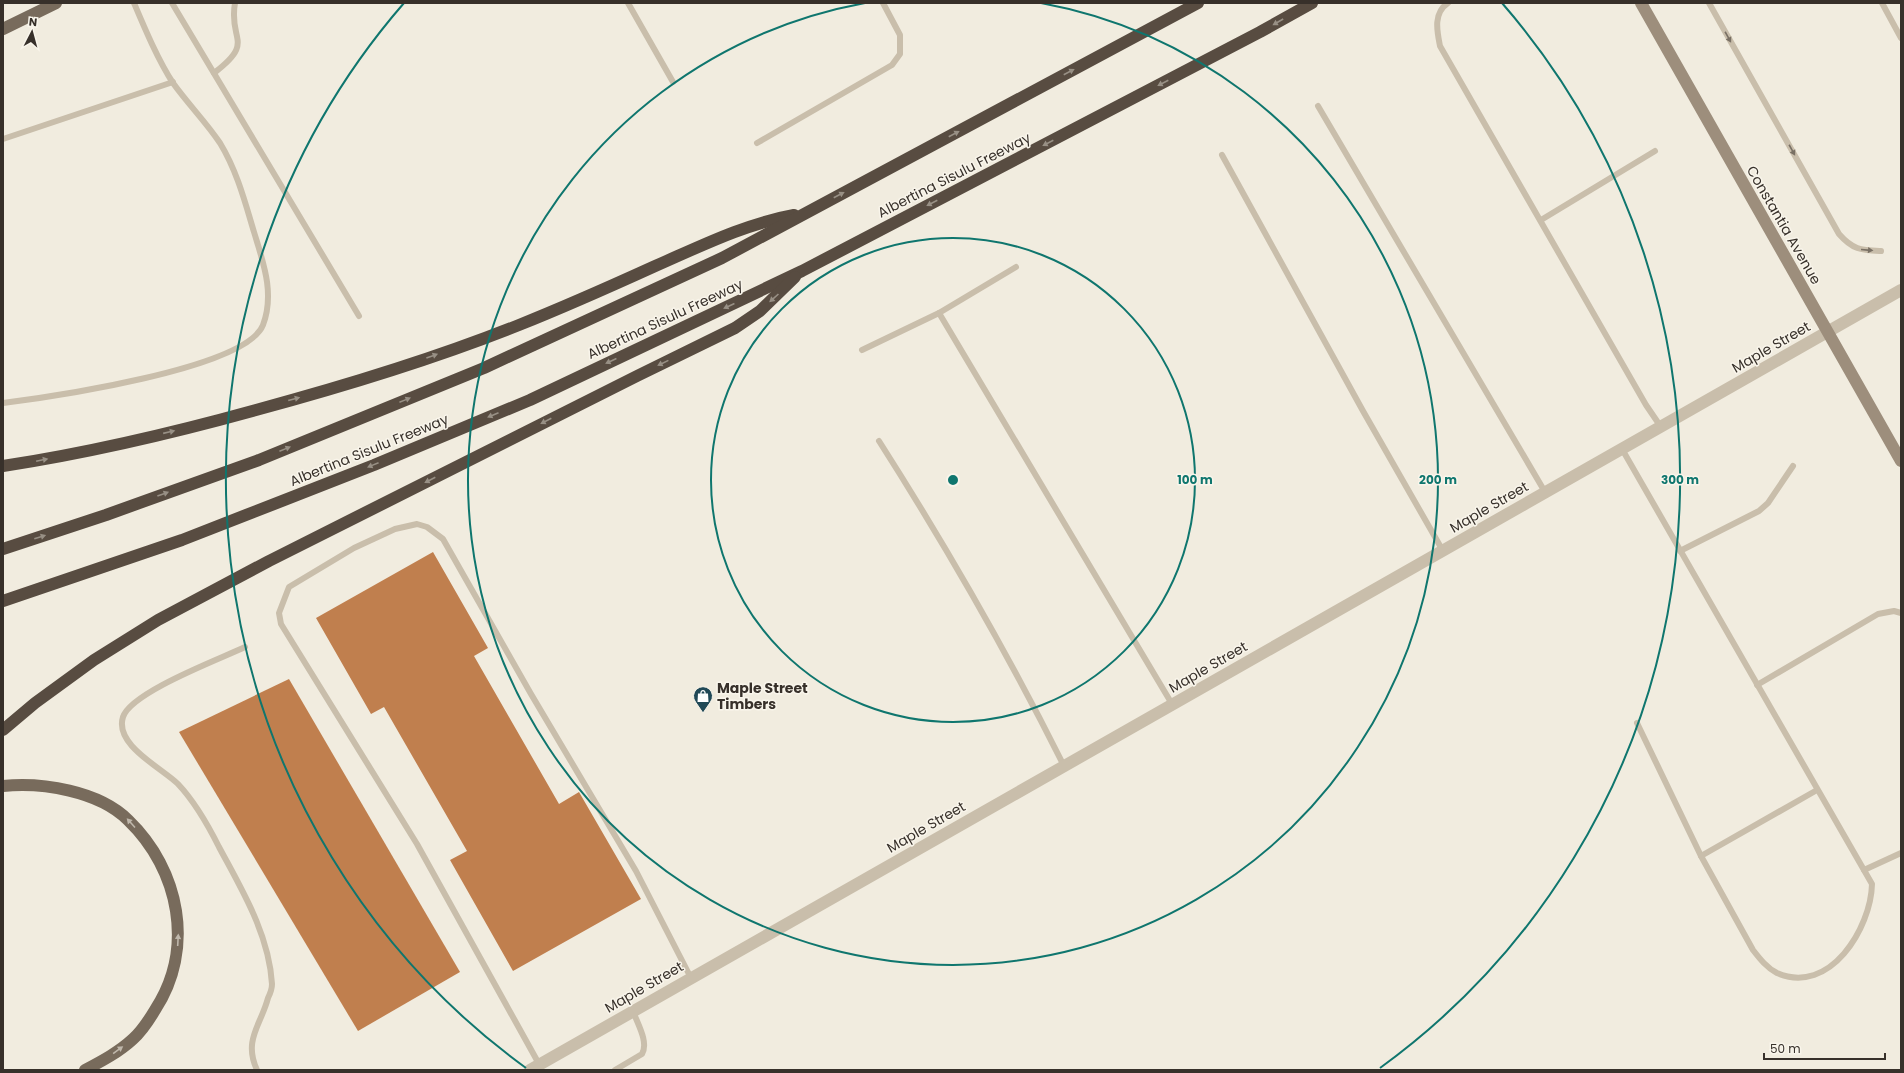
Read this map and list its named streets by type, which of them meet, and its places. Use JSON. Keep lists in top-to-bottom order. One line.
{"streets":{"highway":["Albertina Sisulu Freeway"],"street":["Constantia Avenue","Maple Street"]},"crossings":[["Constantia Avenue","Maple Street"]],"places":{"shop":["Maple Street Timbers"]},"scale_bar":"50 m","north":"top","rings":["100 m","200 m","300 m"]}
